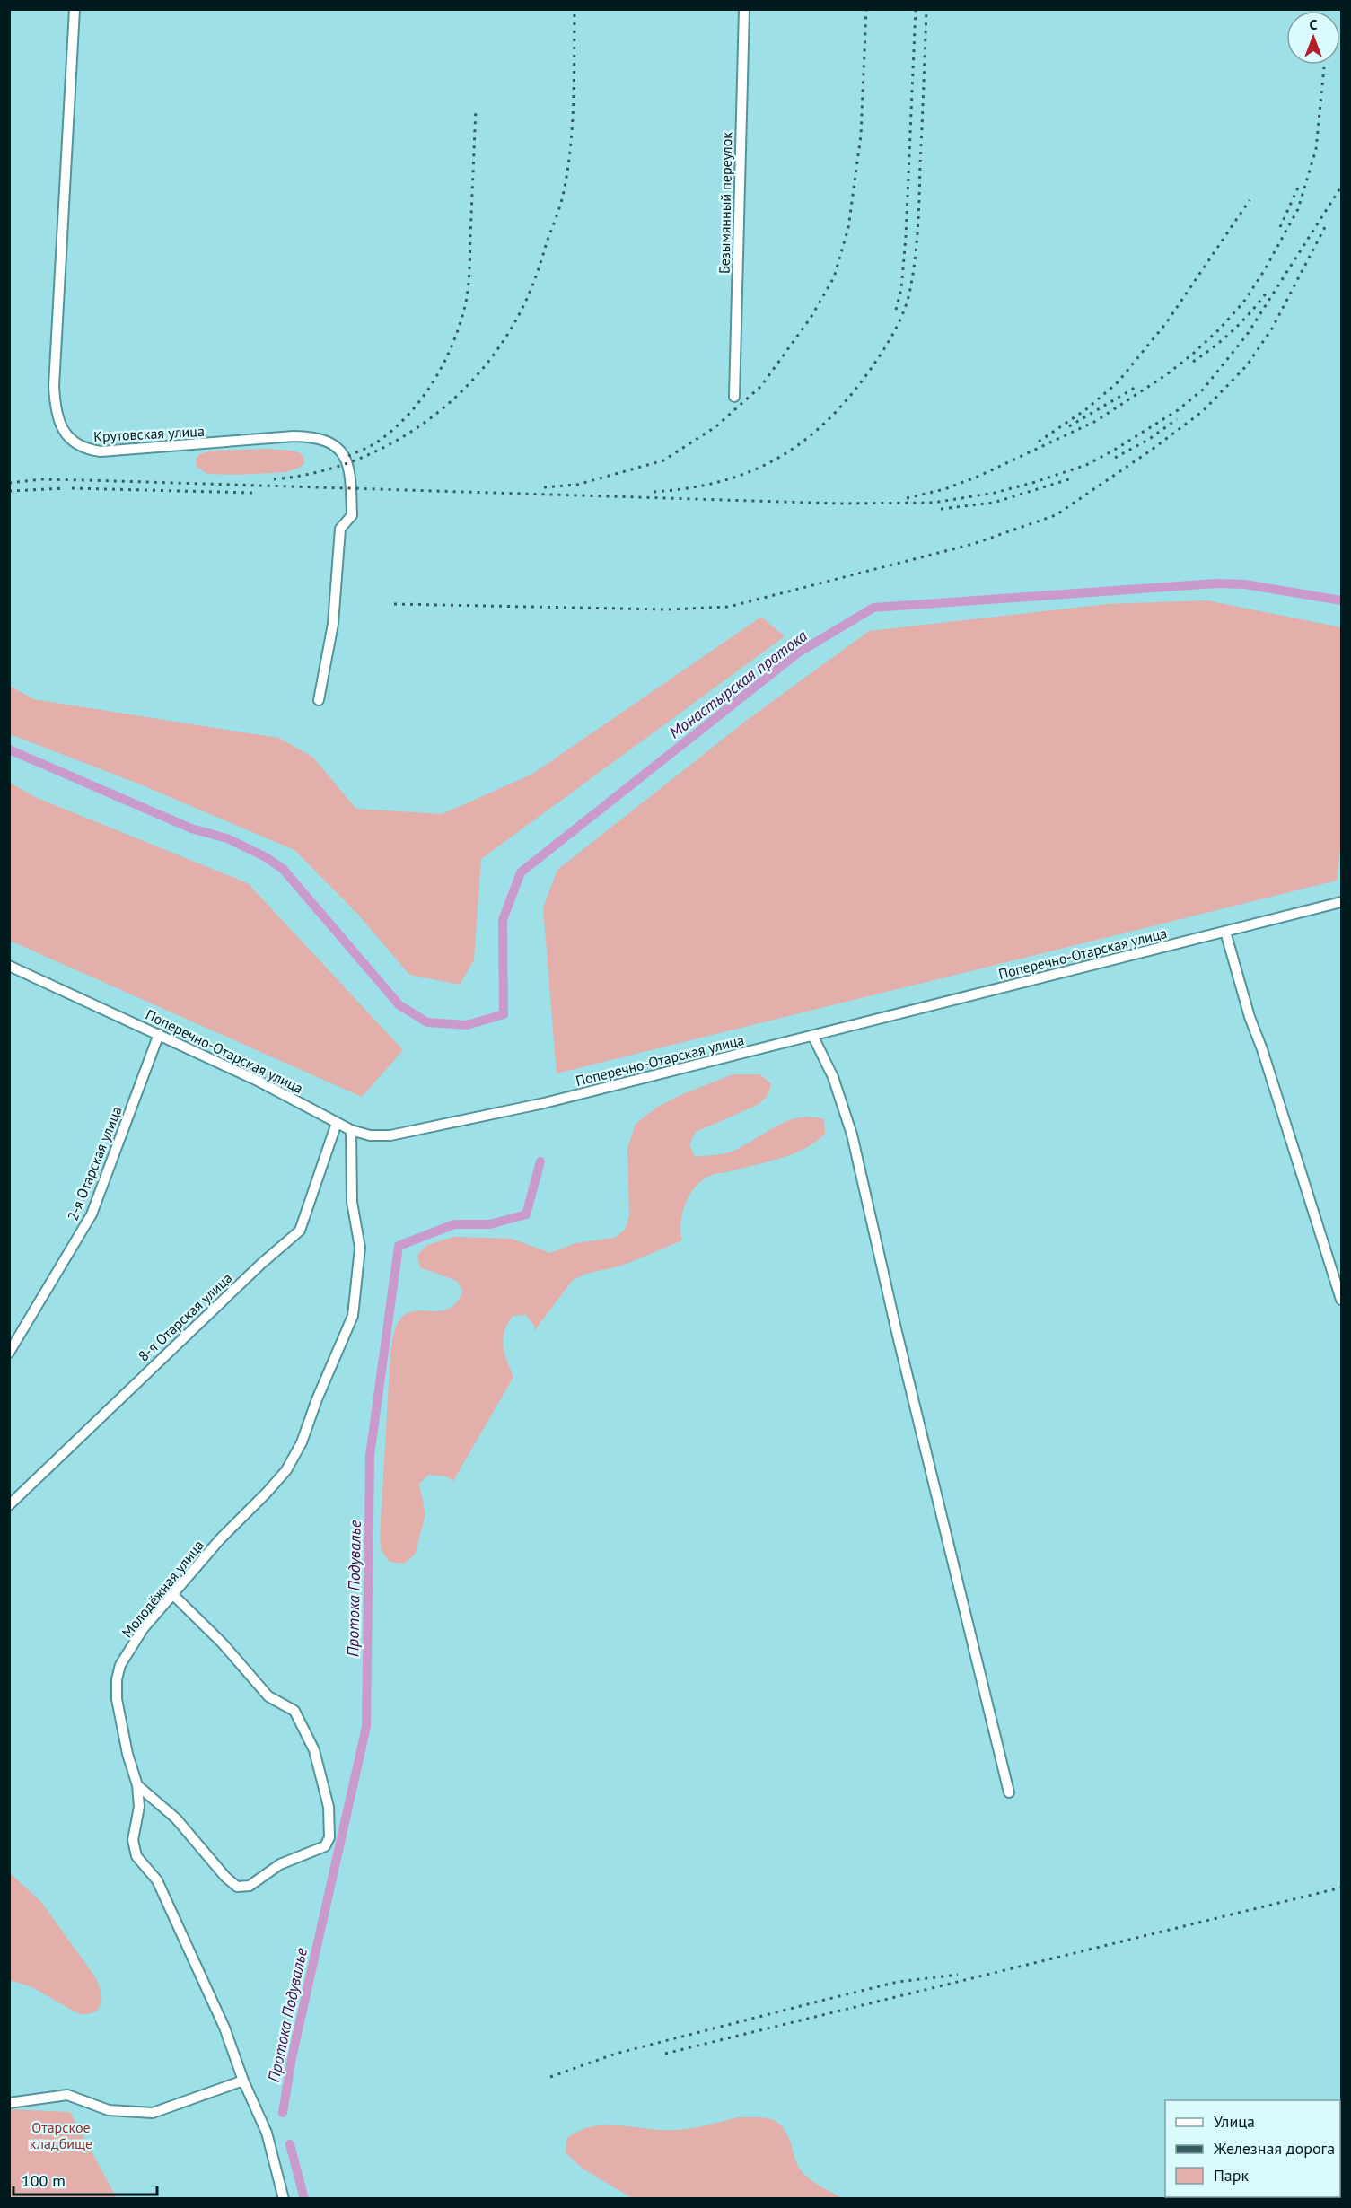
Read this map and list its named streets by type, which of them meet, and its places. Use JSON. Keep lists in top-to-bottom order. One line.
{"streets":{"street":["Безымянный переулок","Крутовская улица","Поперечно-Отарская улица","2-я Отарская улица","8-я Отарская улица","Молодёжная улица"]},"crossings":[["Поперечно-Отарская улица","2-я Отарская улица"],["Поперечно-Отарская улица","8-я Отарская улица"],["Поперечно-Отарская улица","Молодёжная улица"]],"water":["Монастырская протока","Протока Подувалье"],"parks":["Отарское кладбище"],"legend":["Улица","Железная дорога","Парк"],"scale_bar":"100 m","north":"top"}
